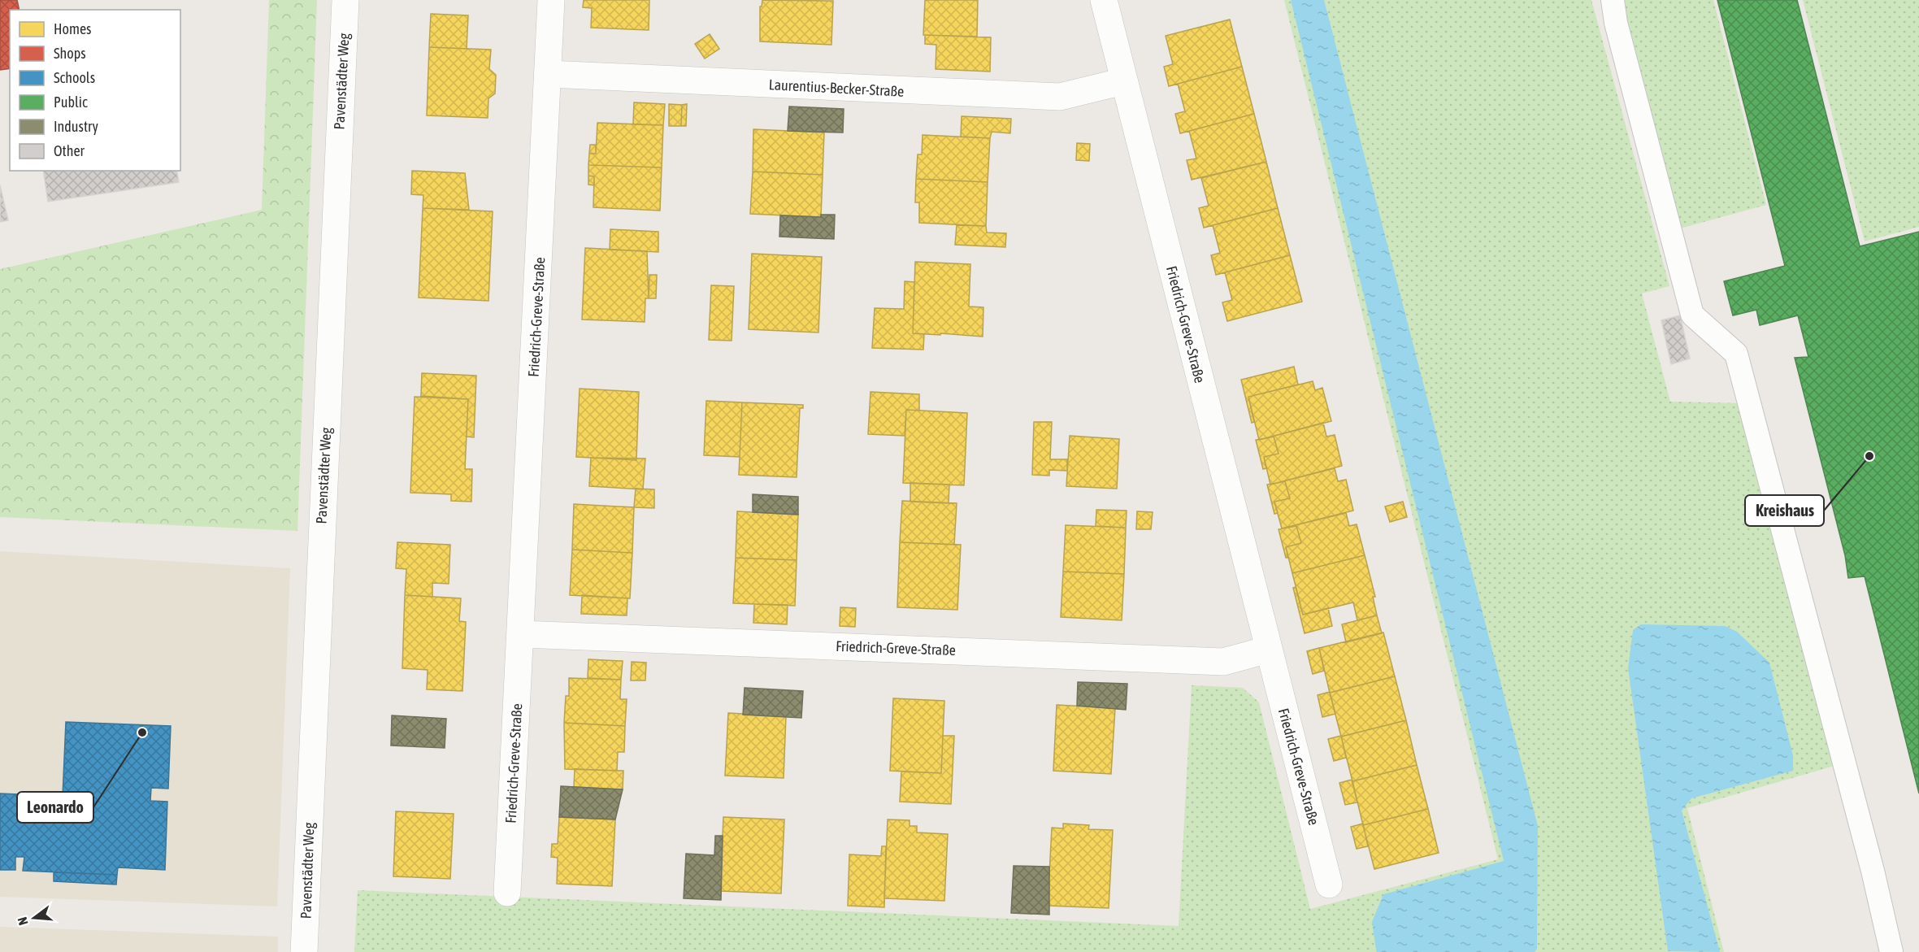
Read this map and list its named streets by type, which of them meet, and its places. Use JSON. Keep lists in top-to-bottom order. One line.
{"streets":{"street":["Pavenstädter Weg","Laurentius-Becker-Straße","Friedrich-Greve-Straße"]},"crossings":[["Laurentius-Becker-Straße","Friedrich-Greve-Straße"]],"places":["Kreishaus","Leonardo"],"legend":["Homes","Shops","Schools","Public","Industry","Other"],"north":"left"}
